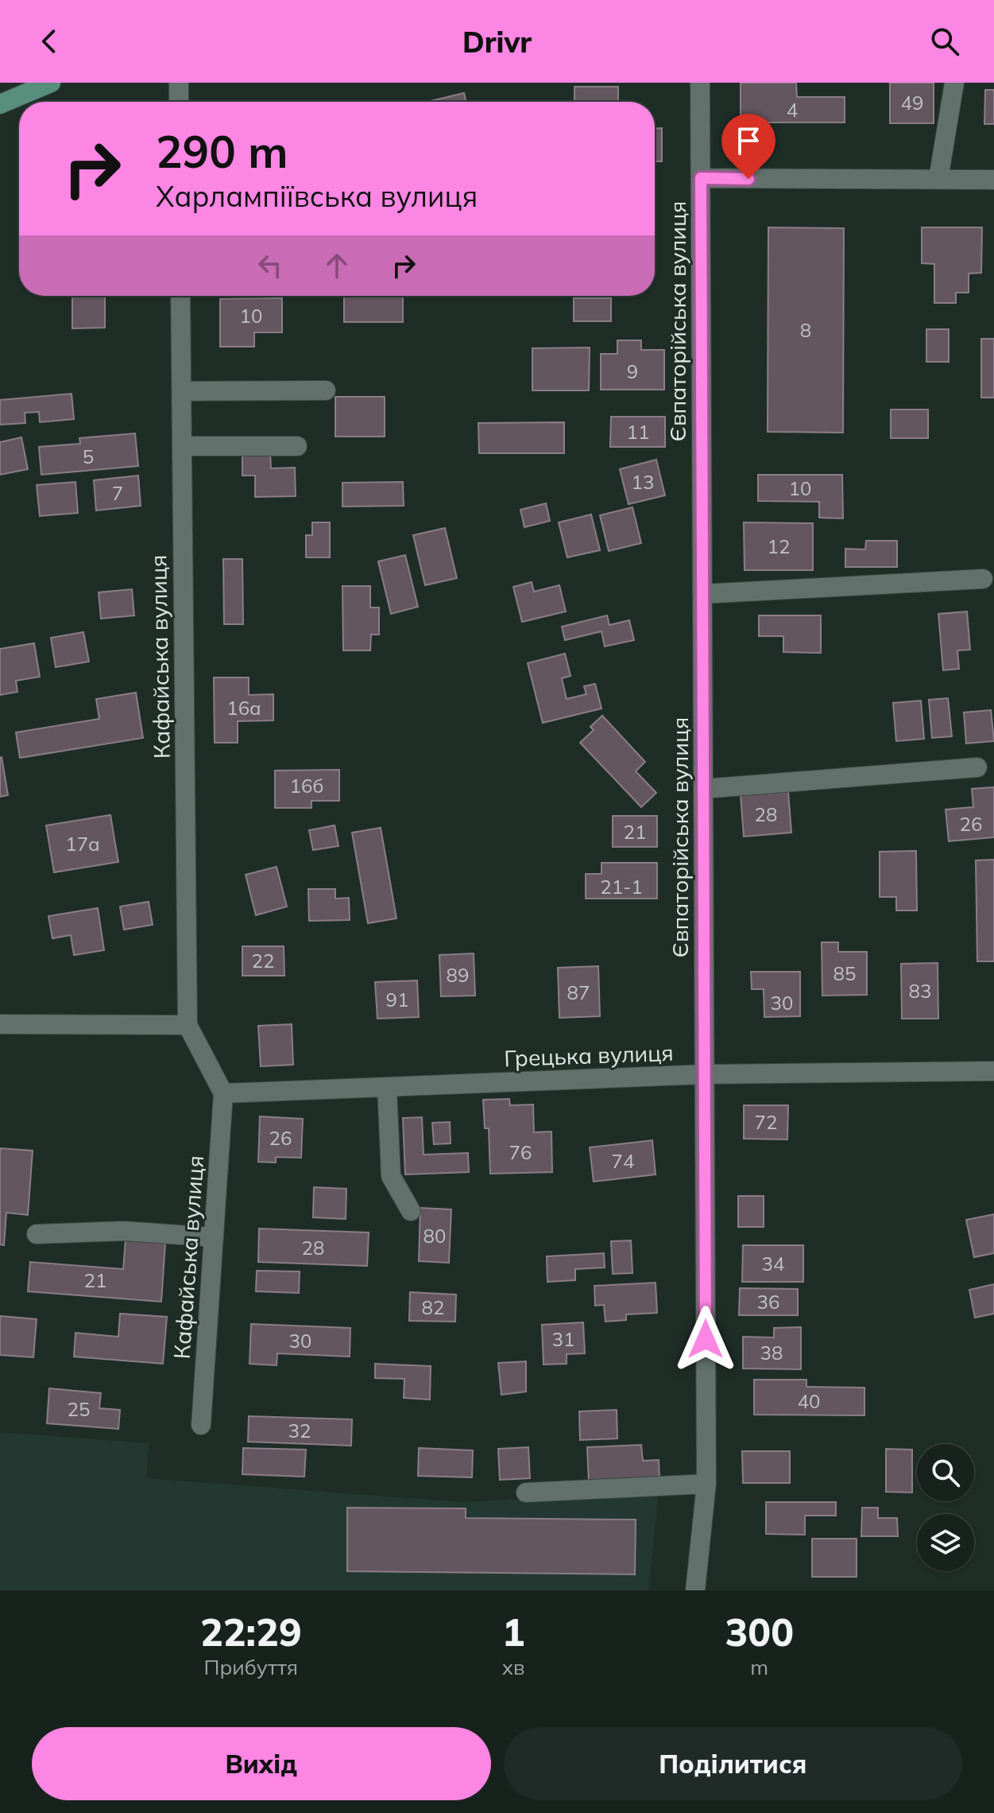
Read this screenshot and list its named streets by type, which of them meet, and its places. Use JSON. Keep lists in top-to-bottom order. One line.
{"streets":{"street":["Євпаторійська вулиця","Кафайська вулиця","Грецька вулиця"]},"crossings":[["Євпаторійська вулиця","Грецька вулиця"],["Кафайська вулиця","Грецька вулиця"]],"house_numbers":["49","4","10","8","9","11","5","13","10","7","12","16а","16б","28","26","21","17а","21-1","22","85","89","83","87","91","30","72","26","76","74","80","28","34","21","36","82","31","30","38","40","25","32"],"page":{"header":"Drivr","turn":["290 m","Харлампіївська вулиця"],"eta":["22:29","Прибуття","1","хв","300","m"],"buttons":["Вихід","Поділитися"]}}
